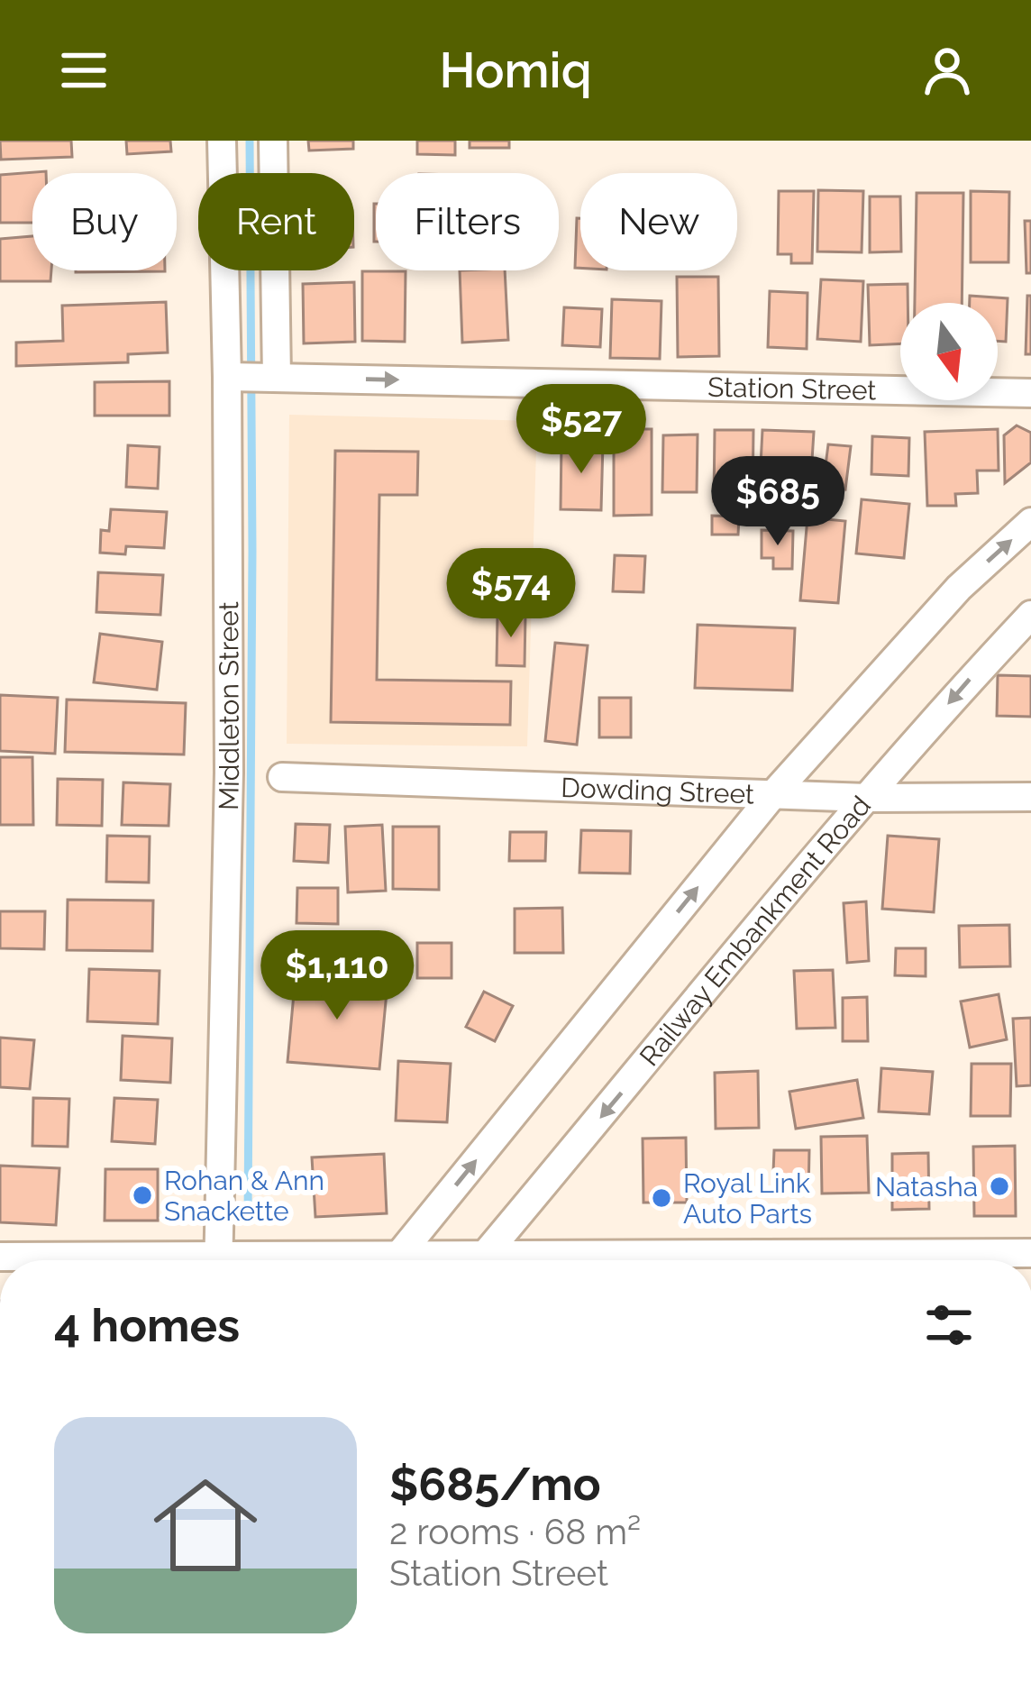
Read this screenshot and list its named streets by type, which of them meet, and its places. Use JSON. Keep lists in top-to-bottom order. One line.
{"streets":{"street":["Station Street","Middleton Street","Dowding Street","Railway Embankment Road"]},"crossings":[["Station Street","Middleton Street"],["Dowding Street","Railway Embankment Road"]],"one_way":["Station Street"],"places":["Natasha","Rohan & Ann Snackette","Royal Link Auto Parts"],"north":"bottom","page":{"header":"Homiq","chip":["Buy","Rent","Filters","New"],"price":["$527","$685","$574","$1,110"],"heading":"4 homes","list":[{"name":"$685/mo","note":"2 rooms · 68 m² · Station Street"}]}}
